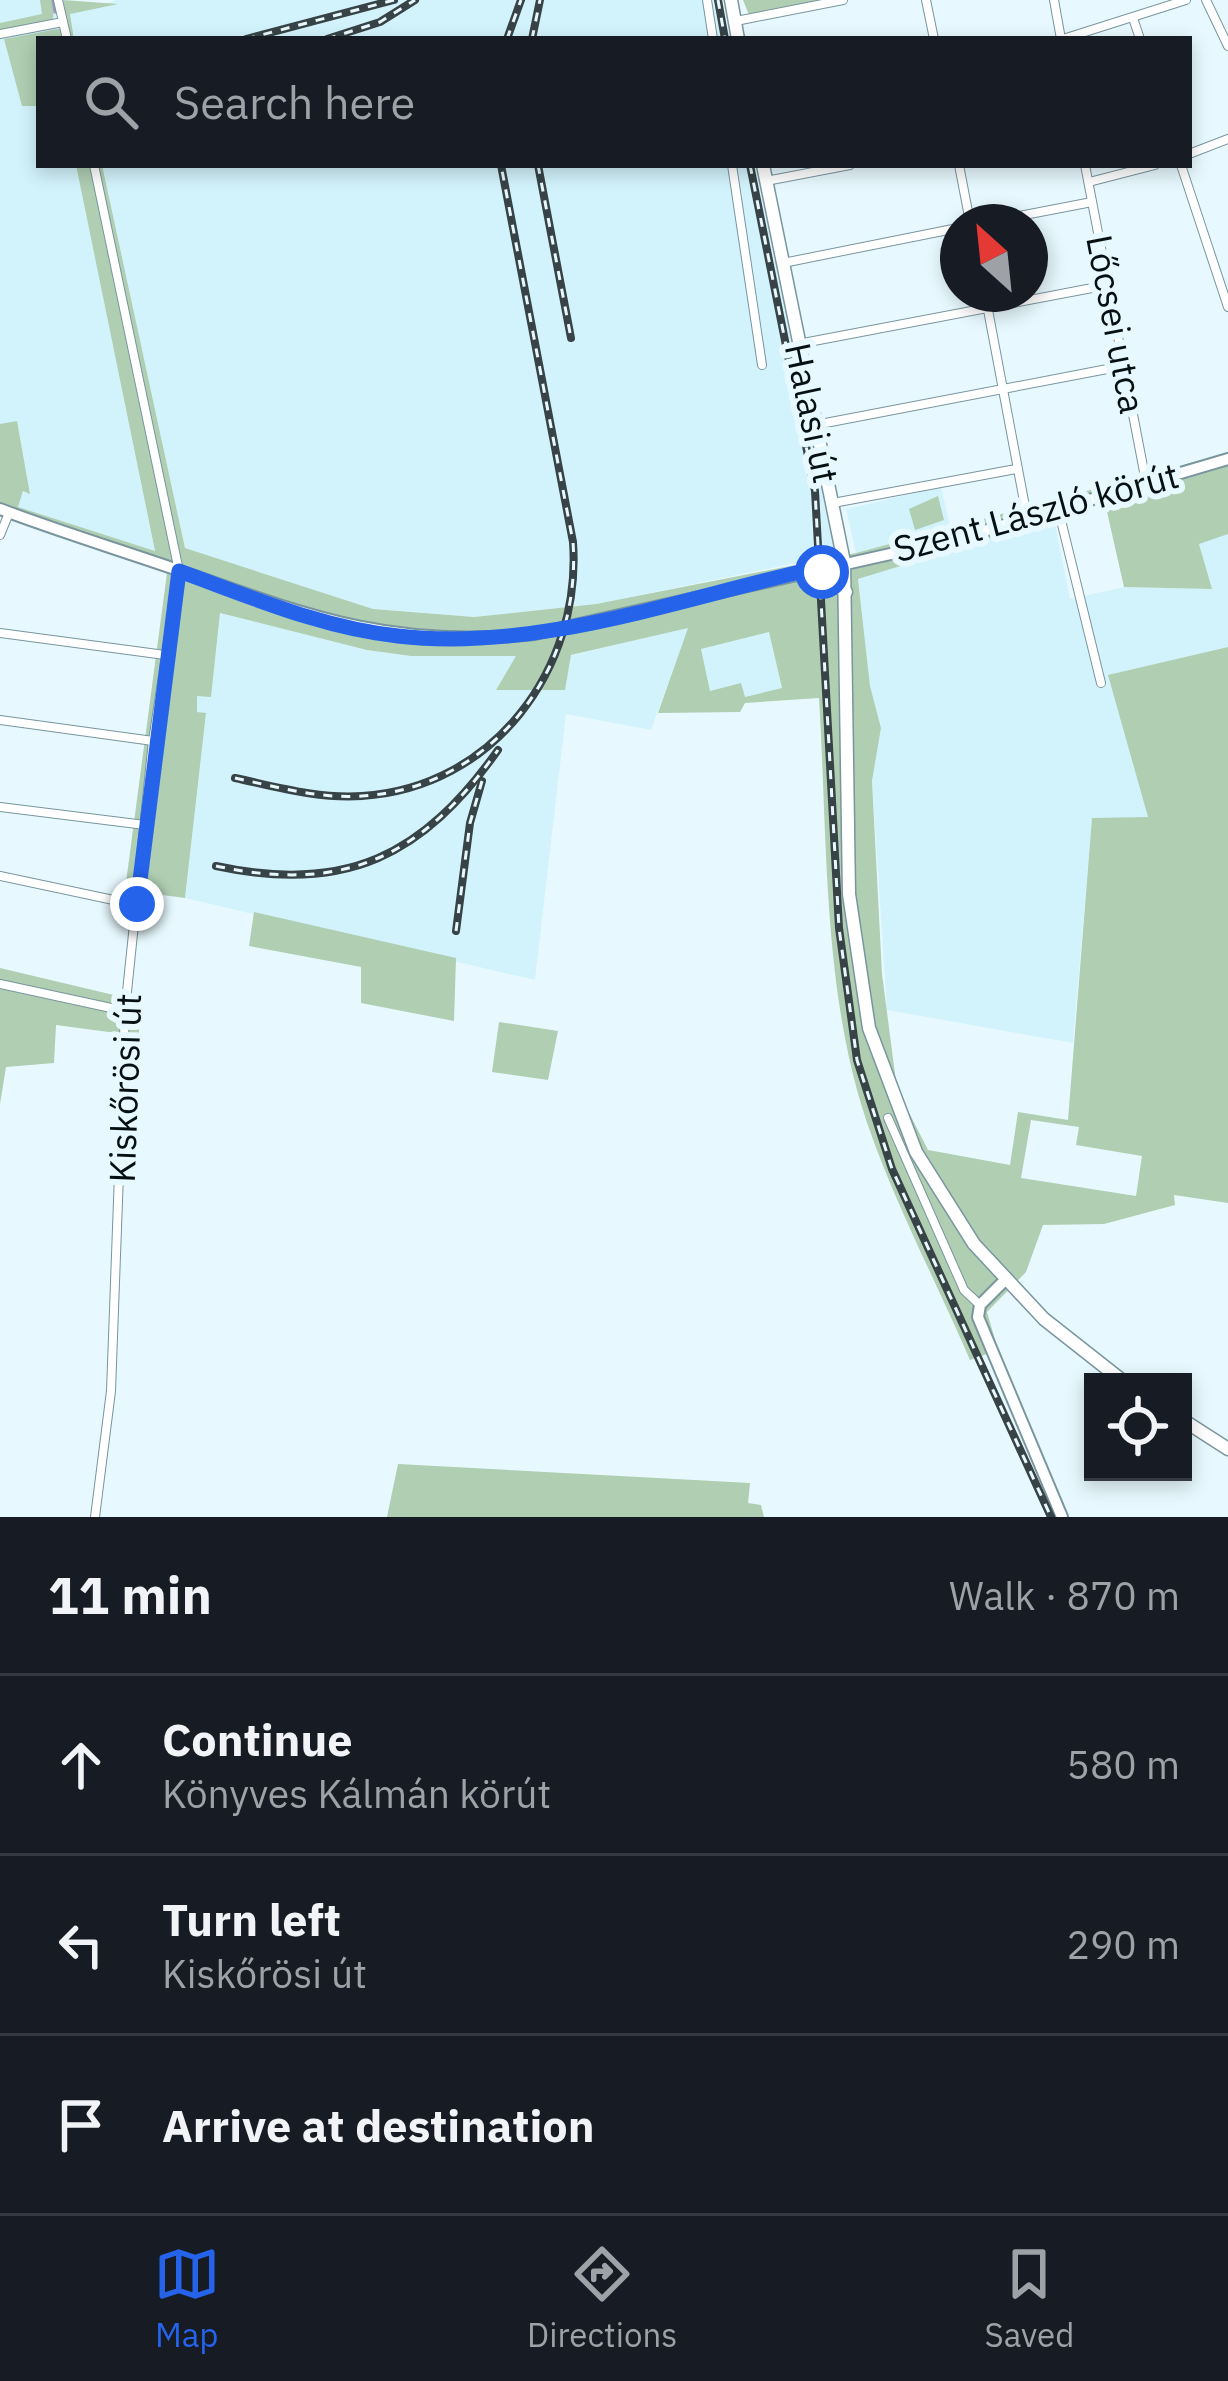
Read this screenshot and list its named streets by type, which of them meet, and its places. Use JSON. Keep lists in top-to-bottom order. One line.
{"streets":{"main road":["Halasi út"],"street":["Lőcsei utca","Szent László körút","Kiskőrösi út"]},"crossings":[["Lőcsei utca","Szent László körút"],["Halasi út","Szent László körút"],["Szent László körút","Kiskőrösi út"]],"north":"top left","page":{"search":"Search here","heading":["11 min","Walk · 870 m"],"list":[["Continue","Könyves Kálmán körút","580 m"],["Turn left","Kiskőrösi út","290 m"],"Arrive at destination"],"nav":["Map","Directions","Saved"]}}
